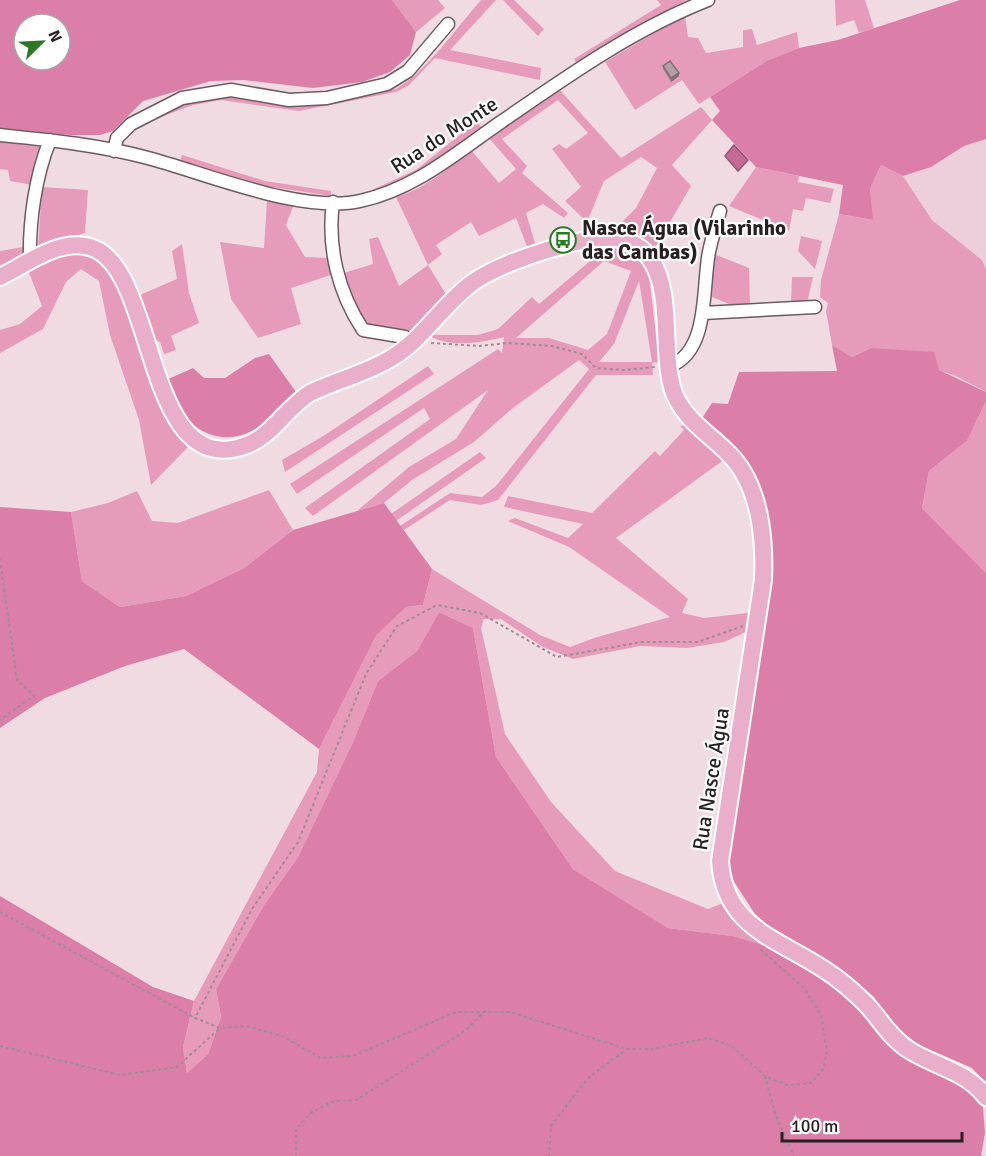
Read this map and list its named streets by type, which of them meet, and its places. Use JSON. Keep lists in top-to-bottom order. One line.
{"streets":{"main road":["Rua Nasce Água"],"street":["Rua do Monte"]},"places":{"bus stop":["Nasce Água (Vilarinho das Cambas)"]},"scale_bar":"100 m","north":"top right"}
